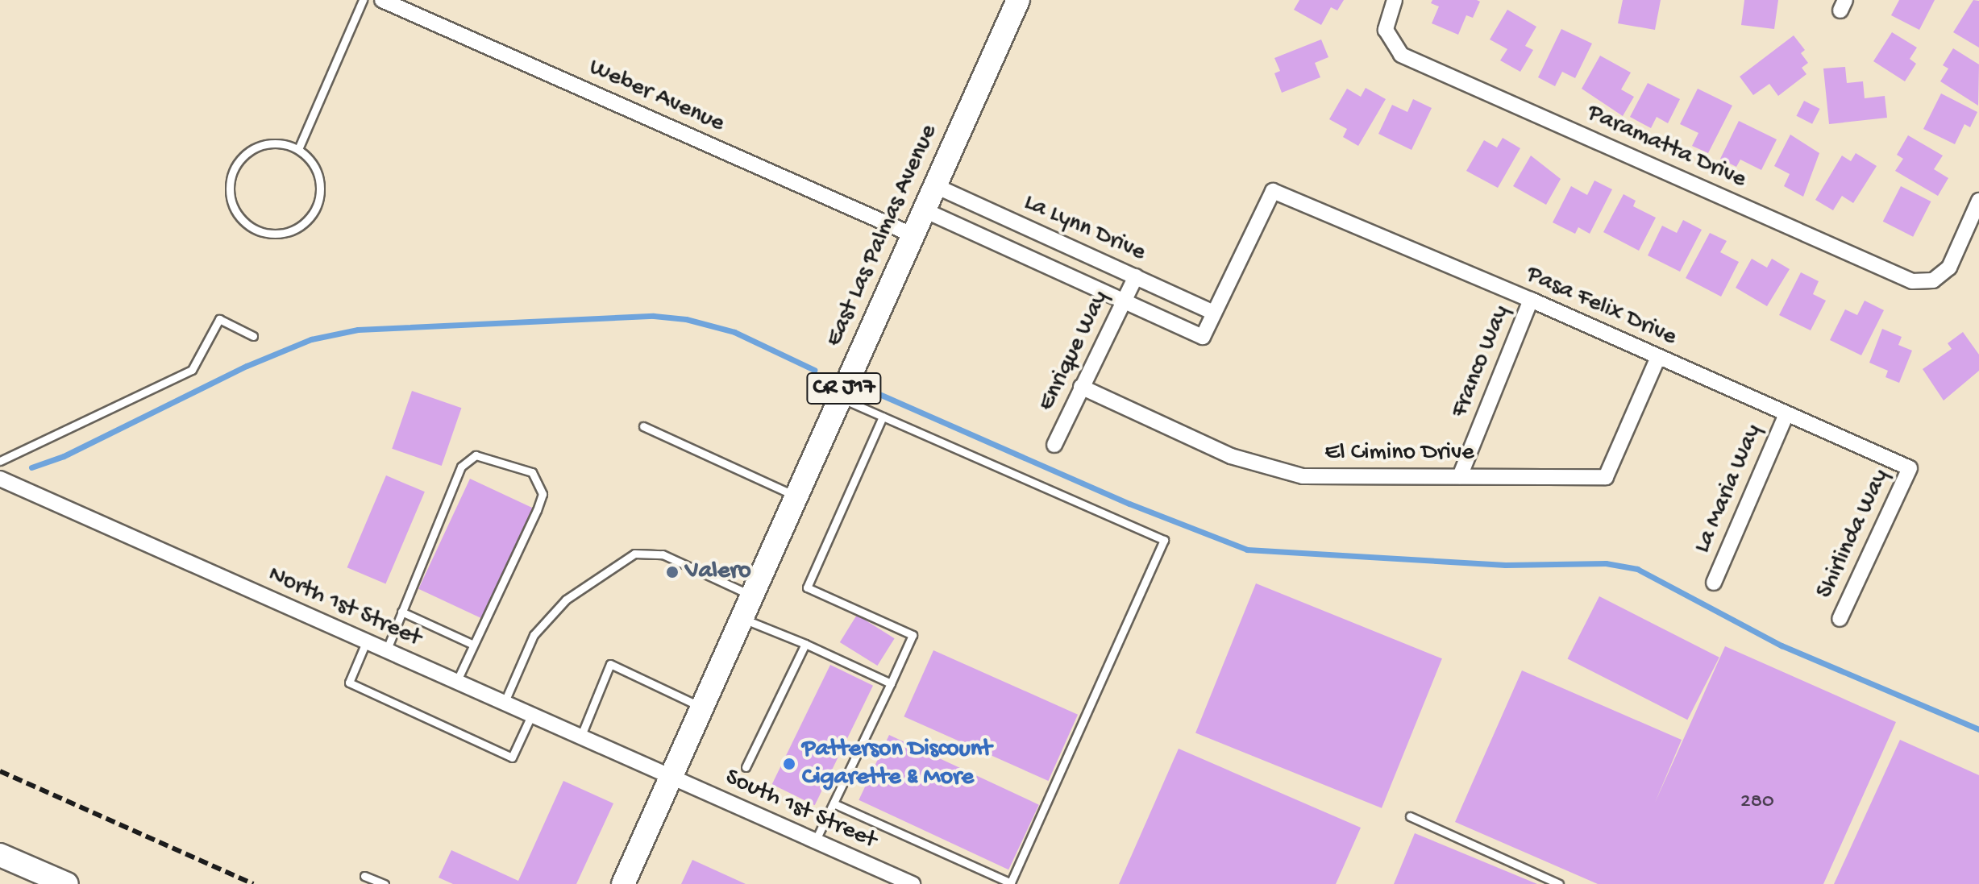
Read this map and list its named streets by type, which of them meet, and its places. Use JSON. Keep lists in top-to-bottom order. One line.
{"streets":{"main road":["East Las Palmas Avenue","CR J17"],"street":["Weber Avenue","Paramatta Drive","La Lynn Drive","Pasa Felix Drive","Enrique Way","Franco Way","El Cimino Drive","La Maria Way","Shirlinda Way","North 1st Street","South 1st Street"]},"crossings":[["Weber Avenue","East Las Palmas Avenue"],["La Lynn Drive","East Las Palmas Avenue"],["La Lynn Drive","Pasa Felix Drive"],["La Lynn Drive","Enrique Way"],["East Las Palmas Avenue","CR J17"],["East Las Palmas Avenue","North 1st Street"],["East Las Palmas Avenue","South 1st Street"],["Pasa Felix Drive","Franco Way"],["Pasa Felix Drive","El Cimino Drive"],["Pasa Felix Drive","La Maria Way"],["Pasa Felix Drive","Shirlinda Way"],["Enrique Way","El Cimino Drive"],["Franco Way","El Cimino Drive"],["CR J17","North 1st Street"],["CR J17","South 1st Street"],["North 1st Street","South 1st Street"]],"places":["Valero","Patterson Discount Cigarette & More"],"house_numbers":["280"]}
